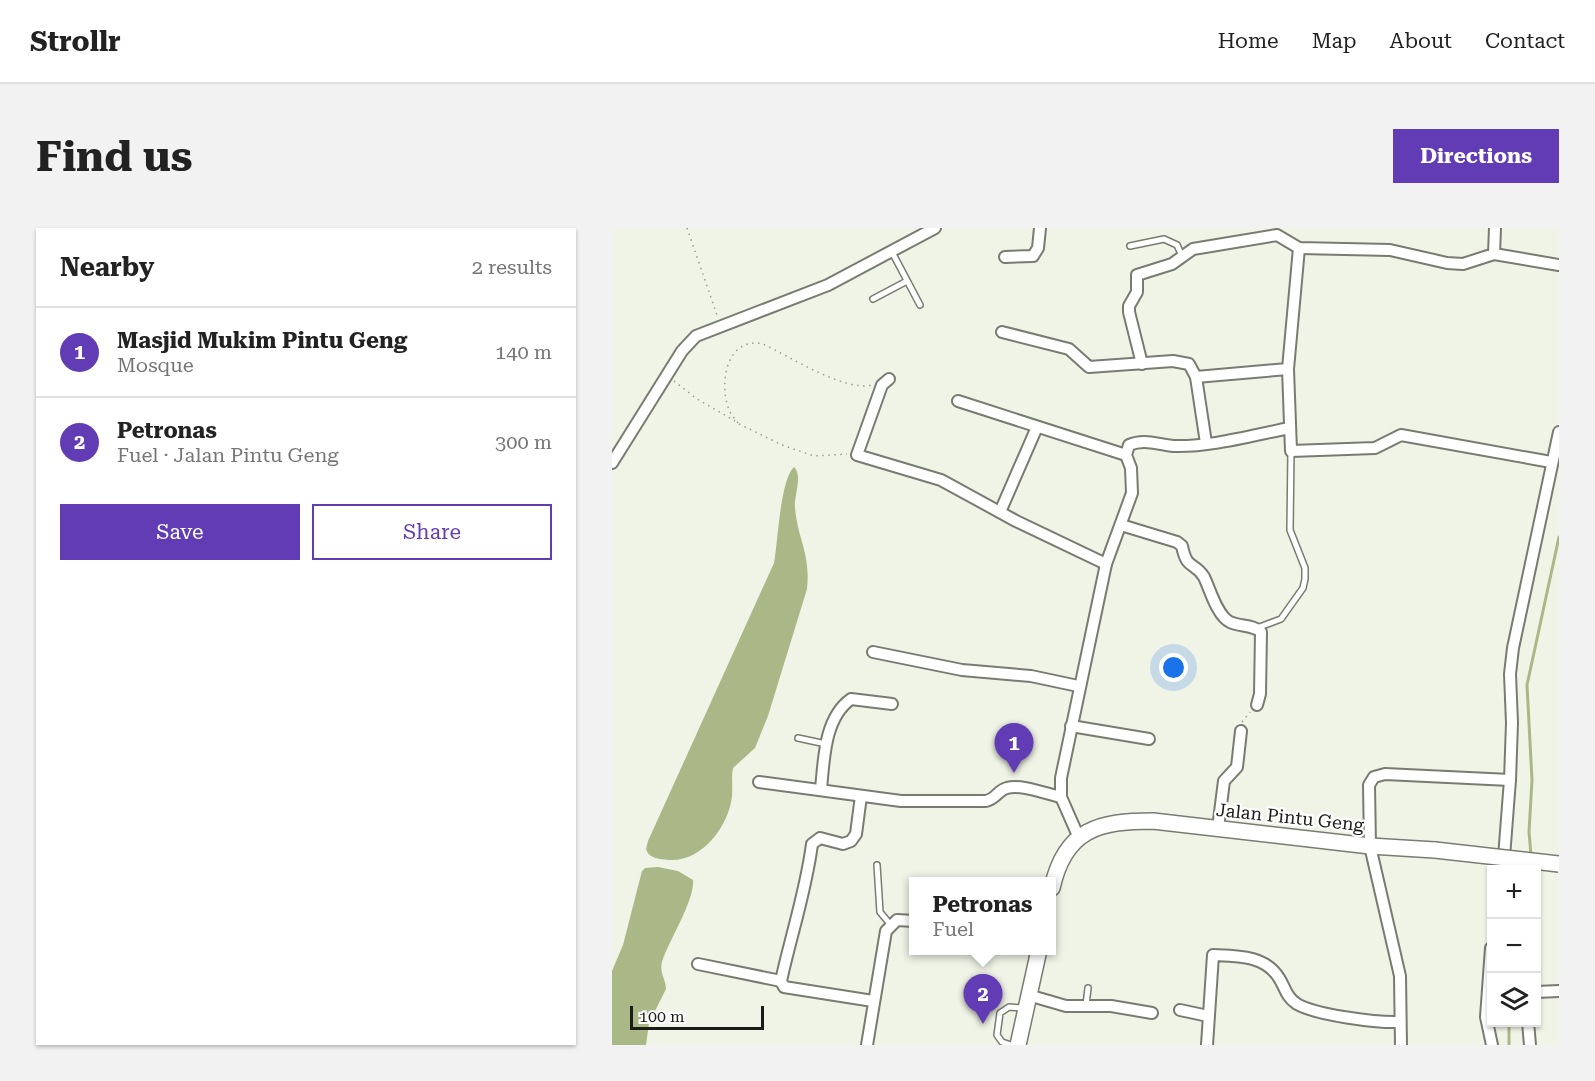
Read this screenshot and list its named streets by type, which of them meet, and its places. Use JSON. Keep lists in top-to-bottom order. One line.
{"streets":{"main road":["Jalan Pintu Geng"]},"scale_bar":"100 m","page":{"header":"Strollr","nav":["Home","Map","About","Contact"],"buttons":["Directions",["Save","Share"]],"title":"Find us","heading":["Nearby","2 results"],"list":[{"mark":"1","name":"Masjid Mukim Pintu Geng","note":"Mosque","value":"140 m"},{"mark":"2","name":"Petronas","note":"Fuel · Jalan Pintu Geng","value":"300 m"}],"pins":["1","2"],"map_buttons":["+","−"],"popup":["Petronas","Fuel"],"scale":"100 m"}}
